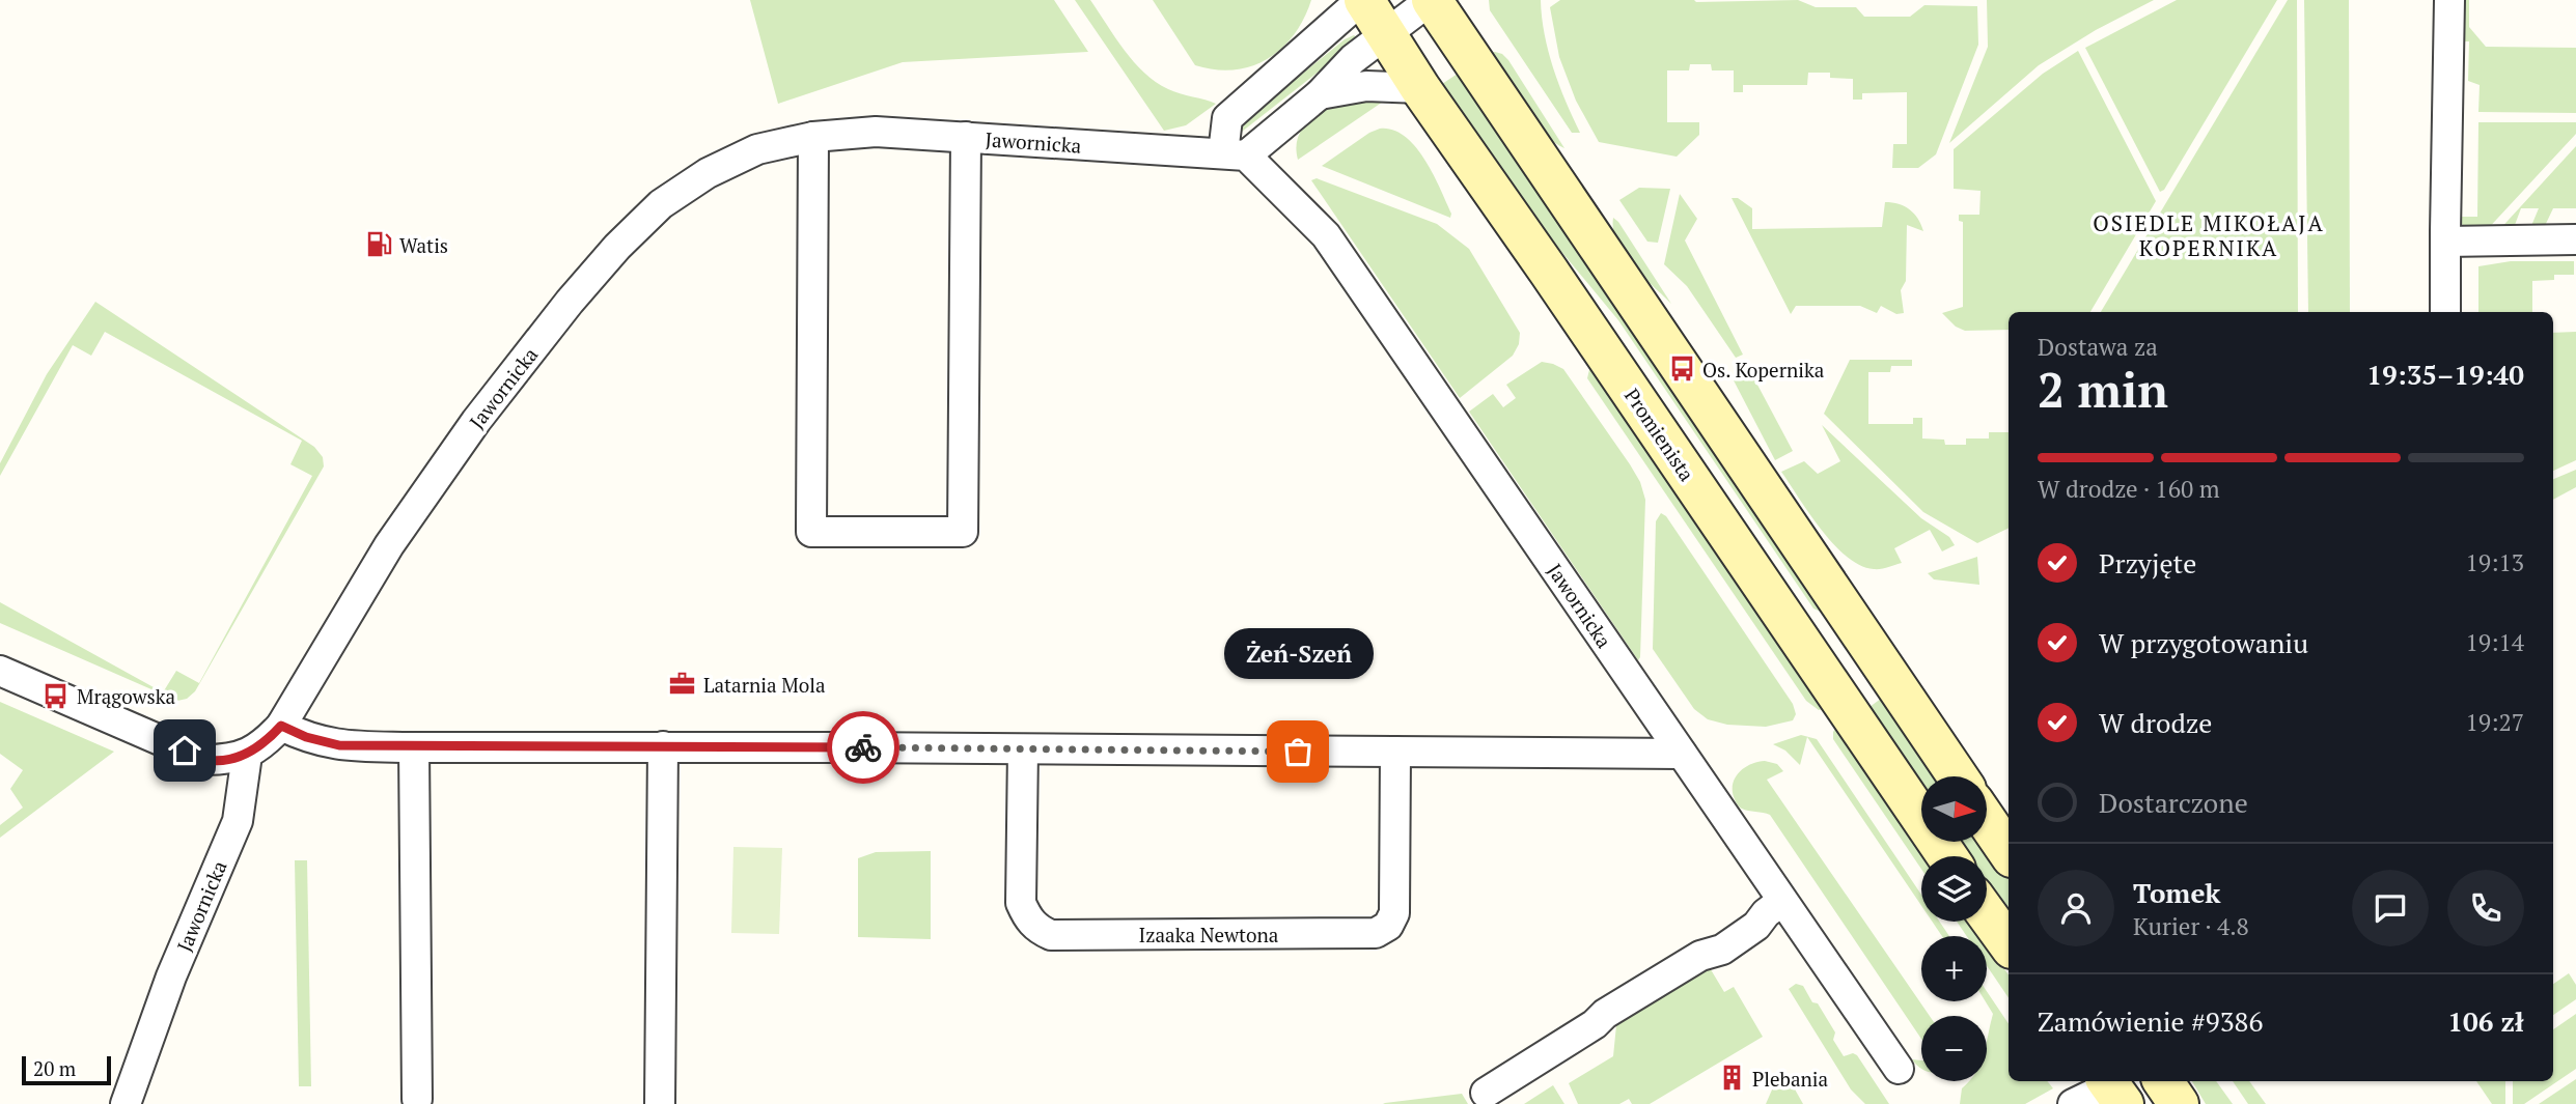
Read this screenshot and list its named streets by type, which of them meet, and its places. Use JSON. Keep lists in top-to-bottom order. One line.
{"streets":{"street":["Jawornicka","Promienista","Izaaka Newtona"]},"districts":["OSIEDLE MIKOŁAJA KOPERNIKA"],"places":{"fuel station":["Watis"],"bus stop":["Os. Kopernika","Mrągowska"],"office":["Latarnia Mola"],"other":["Żeń-Szeń"],"building":["Plebania"]},"scale_bar":"20 m","north":"right","page":{"heading":["2 min","Dostawa za","19:35–19:40"],"panel":["Tomek","Kurier · 4.8","Zamówienie #9386","106 zł"],"bar":"W drodze · 160 m","list":[["Przyjęte","19:13"],["W przygotowaniu","19:14"],["W drodze","19:27"],"Dostarczone"],"bubble":"Żeń-Szeń","map_buttons":["+","−"],"scale":"20 m"}}
